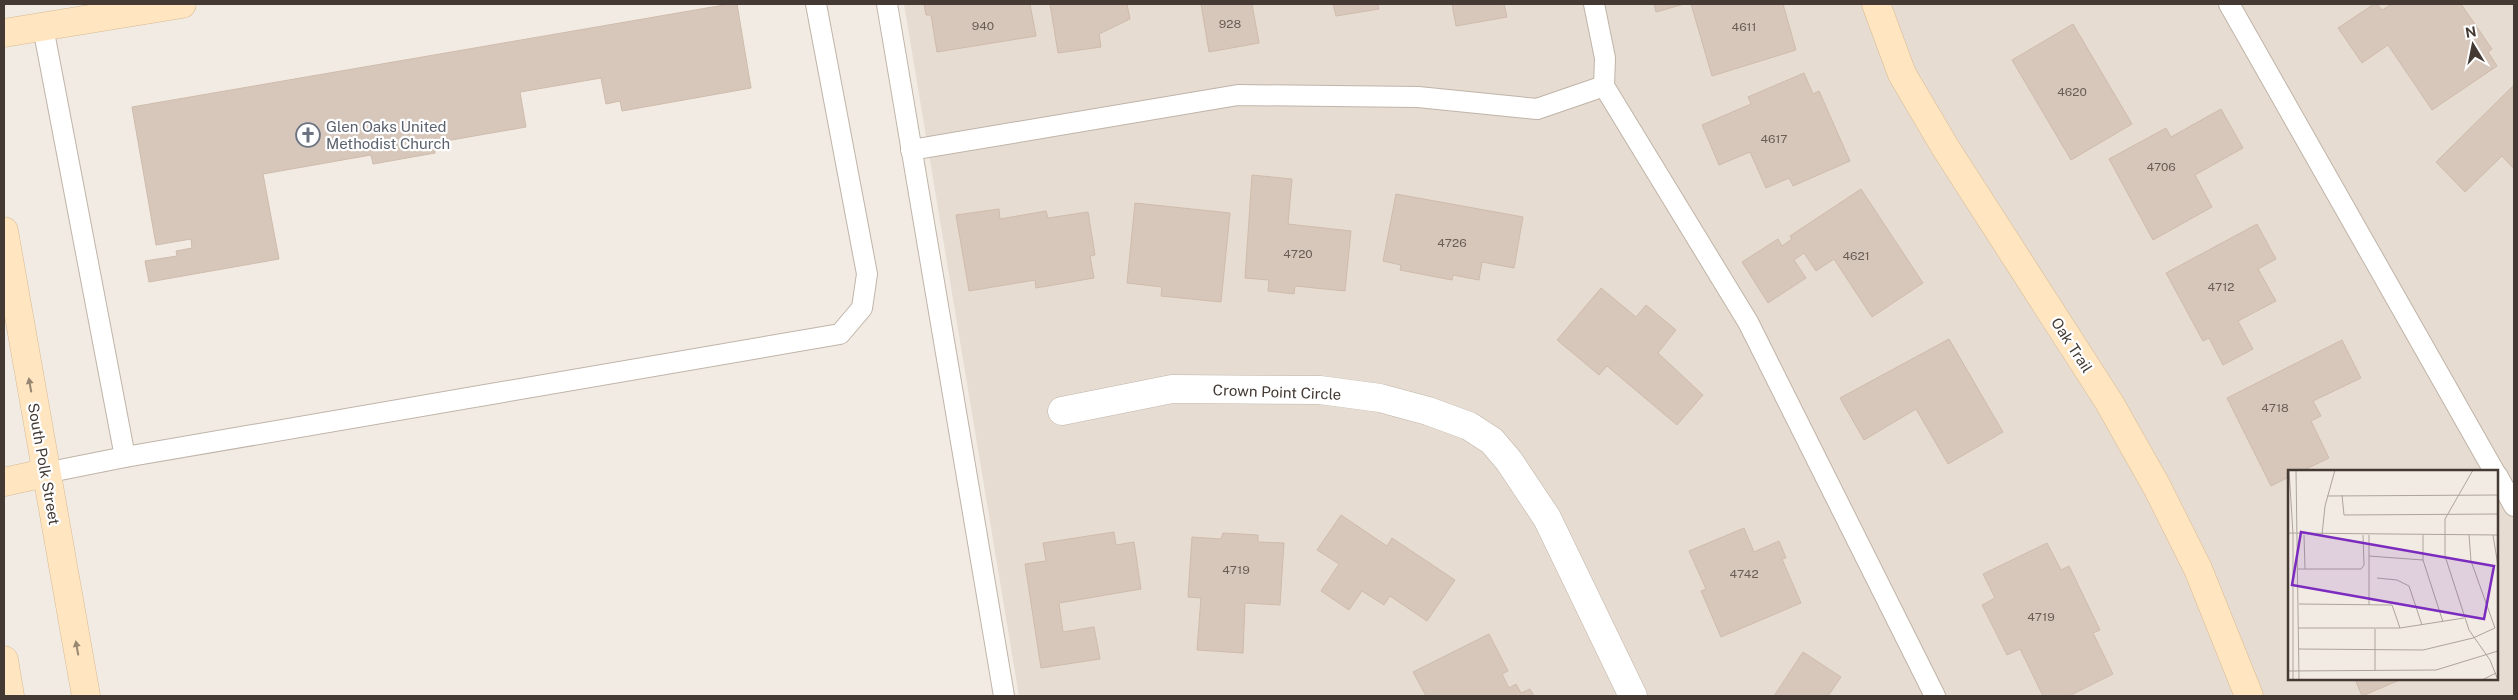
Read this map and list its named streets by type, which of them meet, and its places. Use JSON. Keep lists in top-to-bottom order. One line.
{"streets":{"street":["Oak Trail","Crown Point Circle","South Polk Street"]},"one_way":["South Polk Street"],"places":{"church":["Glen Oaks United Methodist Church"]},"house_numbers":["928","940","4611","4620","4617","4706","4726","4720","4621","4712","4718","4719","4742","4719"],"north":"top"}
